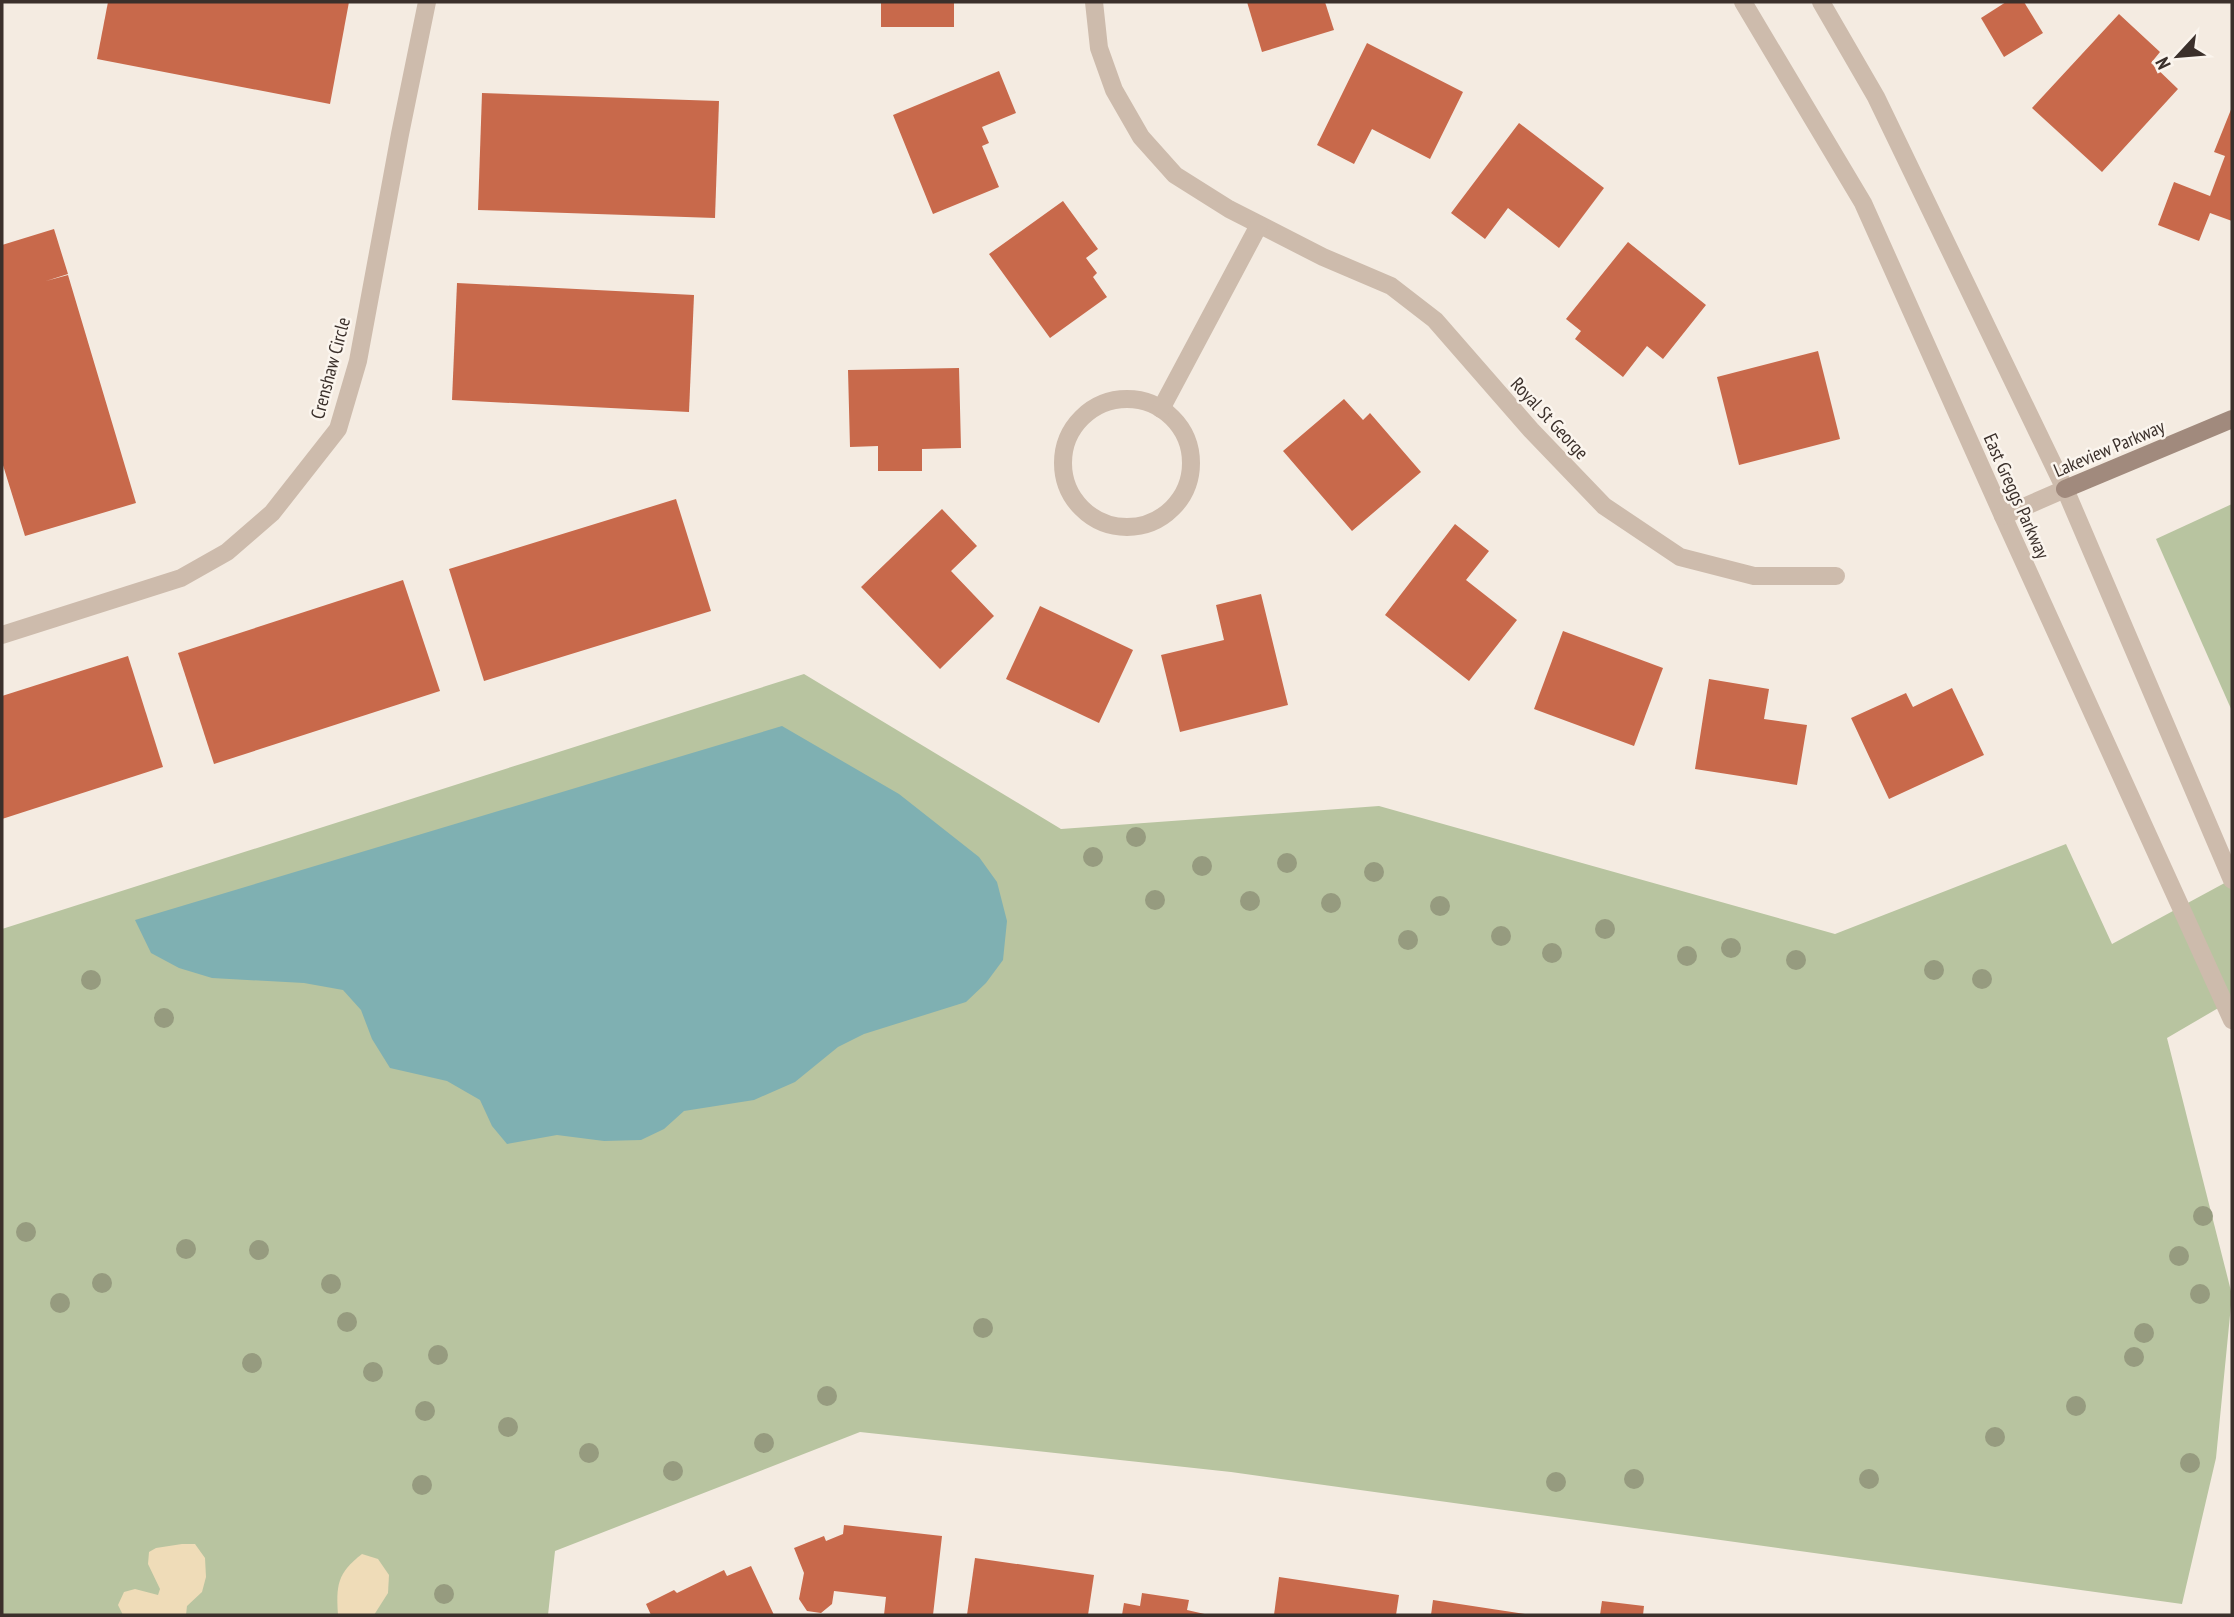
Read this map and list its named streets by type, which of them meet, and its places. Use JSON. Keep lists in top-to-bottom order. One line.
{"streets":{"street":["Crenshaw Circle","Royal St George","Lakeview Parkway","East Greggs Parkway"]},"crossings":[["Lakeview Parkway","East Greggs Parkway"]],"north":"bottom left"}
